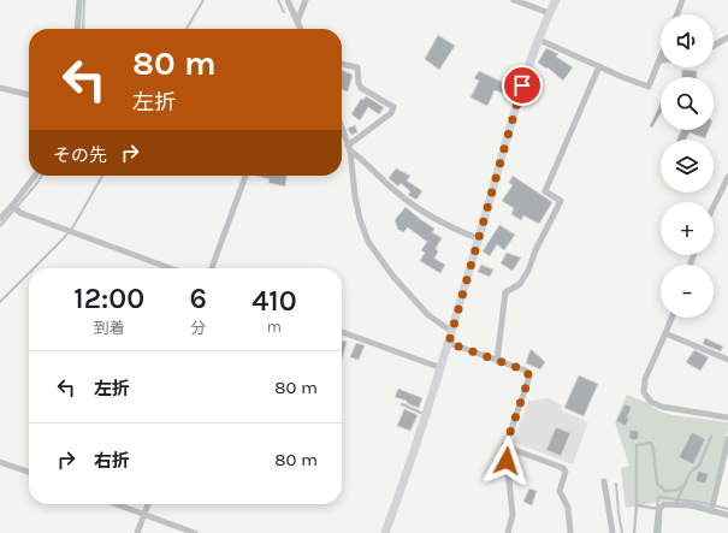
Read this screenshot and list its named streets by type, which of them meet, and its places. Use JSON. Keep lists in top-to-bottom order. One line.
{"page":{"map_buttons":["+","−"],"turn":["80 m","左折"],"then":"その先","eta":["12:00","到着","6","分","410","m"],"list":[{"name":"左折","value":"80 m"},{"name":"右折","value":"80 m"}]}}
